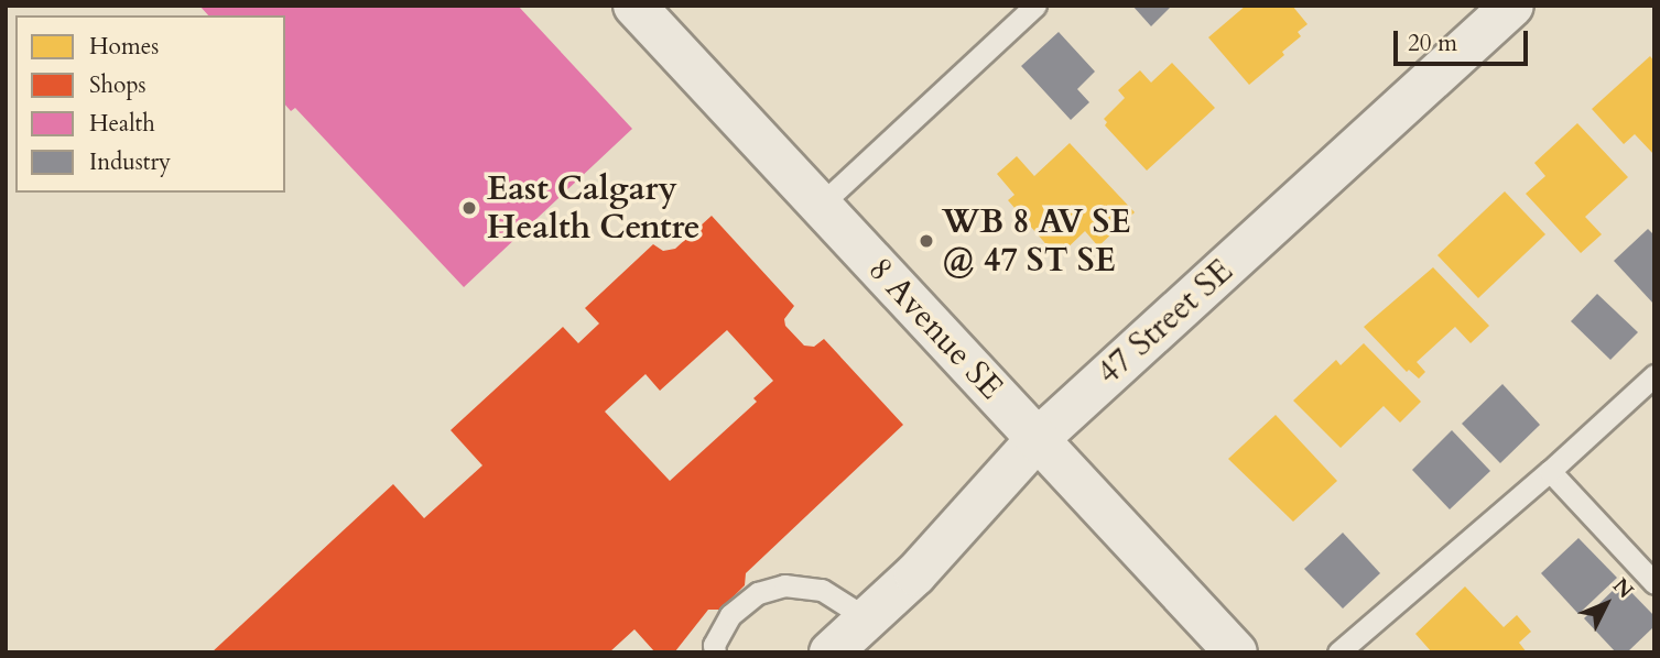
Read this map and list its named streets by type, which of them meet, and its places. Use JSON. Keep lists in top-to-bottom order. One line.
{"streets":{"street":["47 Street SE","8 Avenue SE"]},"crossings":[["47 Street SE","8 Avenue SE"]],"places":["East Calgary Health Centre","WB 8 AV SE @ 47 ST SE"],"legend":["Homes","Shops","Health","Industry"],"scale_bar":"20 m","north":"top right"}
